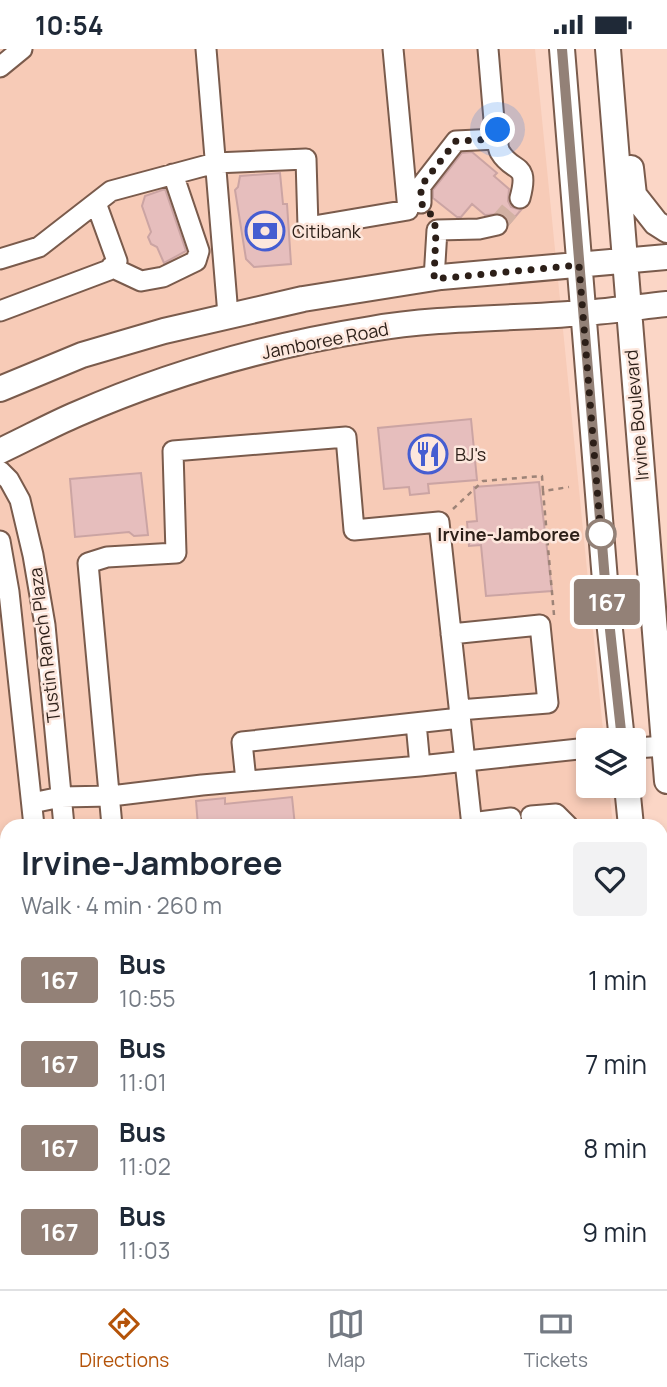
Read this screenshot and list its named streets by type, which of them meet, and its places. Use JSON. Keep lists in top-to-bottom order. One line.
{"streets":{"main road":["Jamboree Road","Irvine Boulevard"],"street":["Tustin Ranch Plaza"]},"crossings":[["Jamboree Road","Irvine Boulevard"]],"places":{"bank":["Citibank"],"restaurant":["BJ's"],"other":["Irvine-Jamboree"]},"lines":["bus line 167"],"page":{"status":"10:54","on_map":"167","heading":["Irvine-Jamboree","Walk · 4 min · 260 m"],"list":[{"mark":"167","name":"Bus","note":"10:55","value":"1 min"},{"mark":"167","name":"Bus","note":"11:01","value":"7 min"},{"mark":"167","name":"Bus","note":"11:02","value":"8 min"},{"mark":"167","name":"Bus","note":"11:03","value":"9 min"}],"tabs":["Directions","Map","Tickets"]}}
